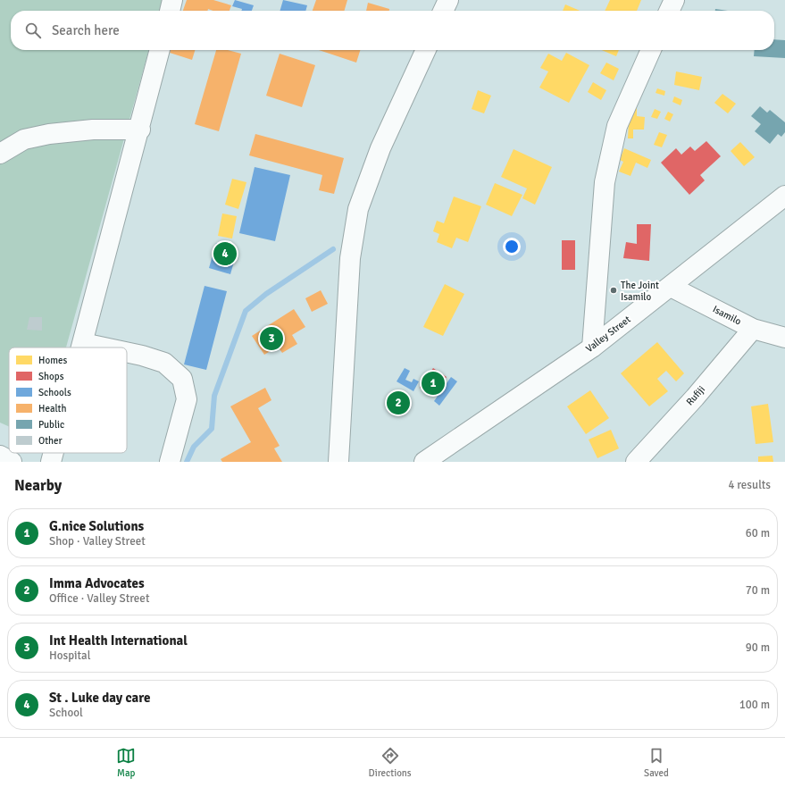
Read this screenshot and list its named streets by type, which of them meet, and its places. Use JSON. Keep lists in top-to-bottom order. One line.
{"streets":{"street":["Isamilo","Valley Street","Rufiji"]},"crossings":[["Isamilo","Valley Street"],["Isamilo","Rufiji"]],"places":["The Joint Isamilo"],"legend":["Homes","Shops","Schools","Health","Public","Other"],"page":{"search":"Search here","pins":["4","3","1","2"],"heading":["Nearby","4 results"],"list":[{"mark":"1","name":"G.nice Solutions","note":"Shop · Valley Street","value":"60 m"},{"mark":"2","name":"Imma Advocates","note":"Office · Valley Street","value":"70 m"},{"mark":"3","name":"Int Health International","note":"Hospital","value":"90 m"},{"mark":"4","name":"St . Luke day care","note":"School","value":"100 m"}],"nav":["Map","Directions","Saved"]}}
